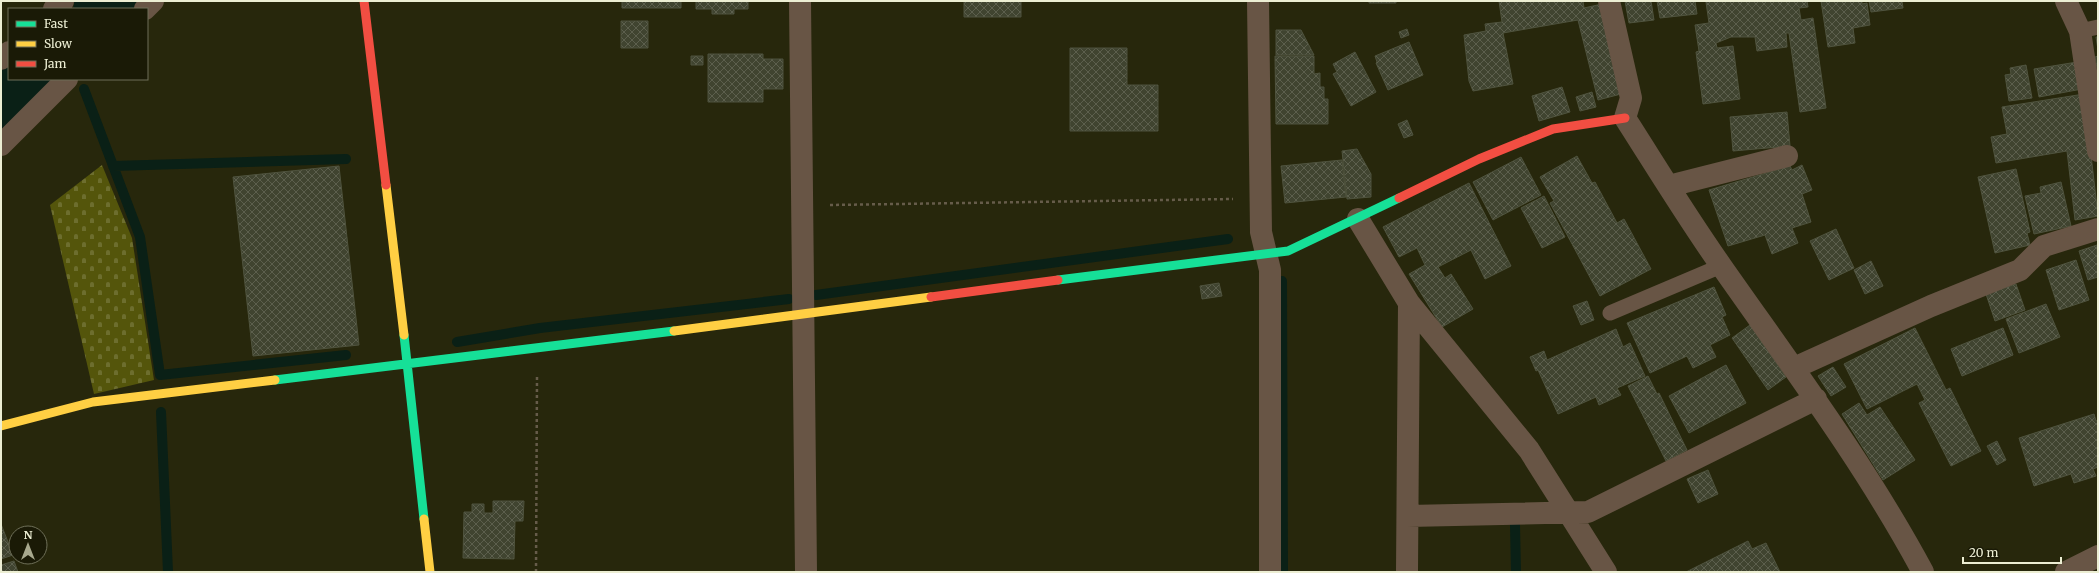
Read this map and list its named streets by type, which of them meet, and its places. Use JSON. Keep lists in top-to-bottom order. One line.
{"legend":["Fast","Slow","Jam"],"scale_bar":"20 m","north":"top"}
